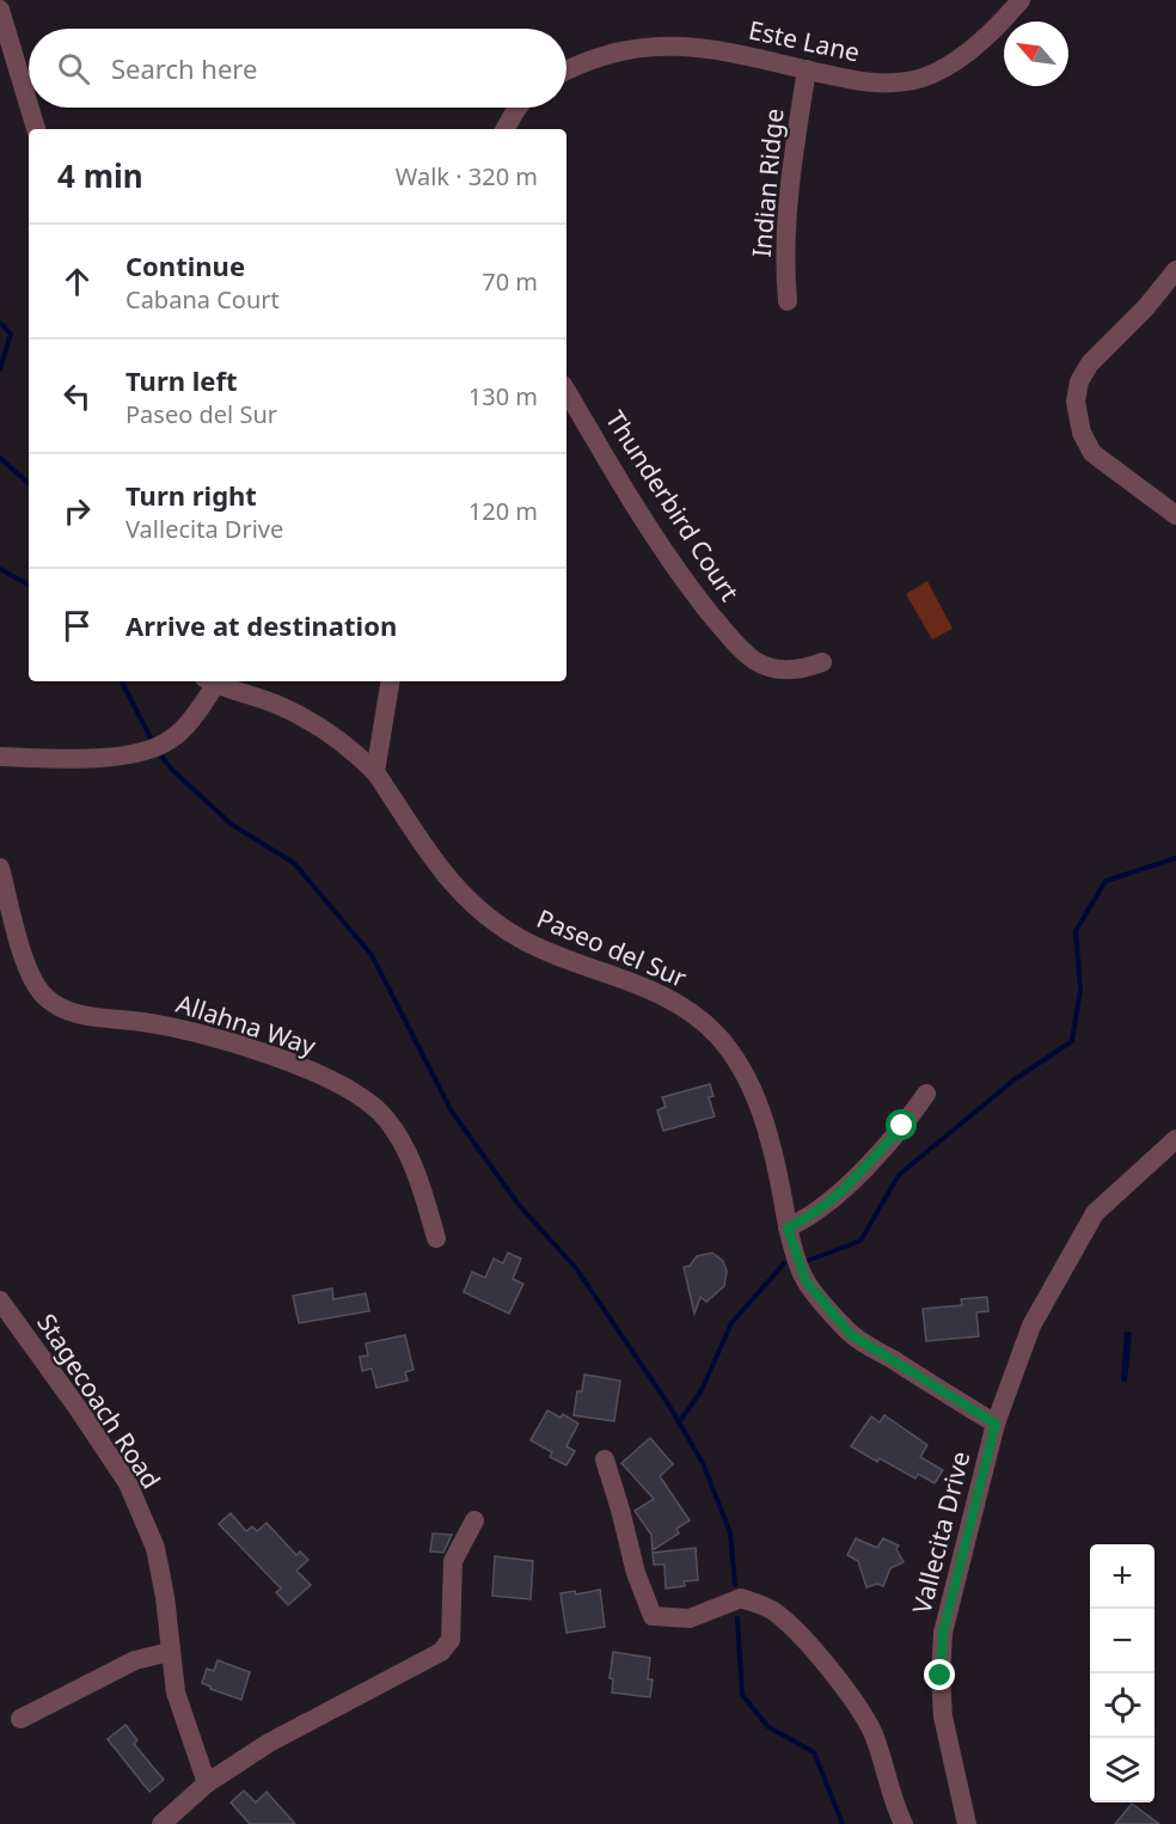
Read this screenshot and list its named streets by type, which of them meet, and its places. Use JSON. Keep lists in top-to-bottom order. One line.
{"streets":{"street":["Este Lane","Indian Ridge","Thunderbird Court","Paseo del Sur","Allahna Way","Stagecoach Road","Vallecita Drive"]},"crossings":[["Este Lane","Indian Ridge"],["Paseo del Sur","Vallecita Drive"]],"north":"top left","page":{"search":"Search here","heading":["4 min","Walk · 320 m"],"list":[["Continue","Cabana Court","70 m"],["Turn left","Paseo del Sur","130 m"],["Turn right","Vallecita Drive","120 m"],"Arrive at destination"],"map_buttons":["+","−"]}}
